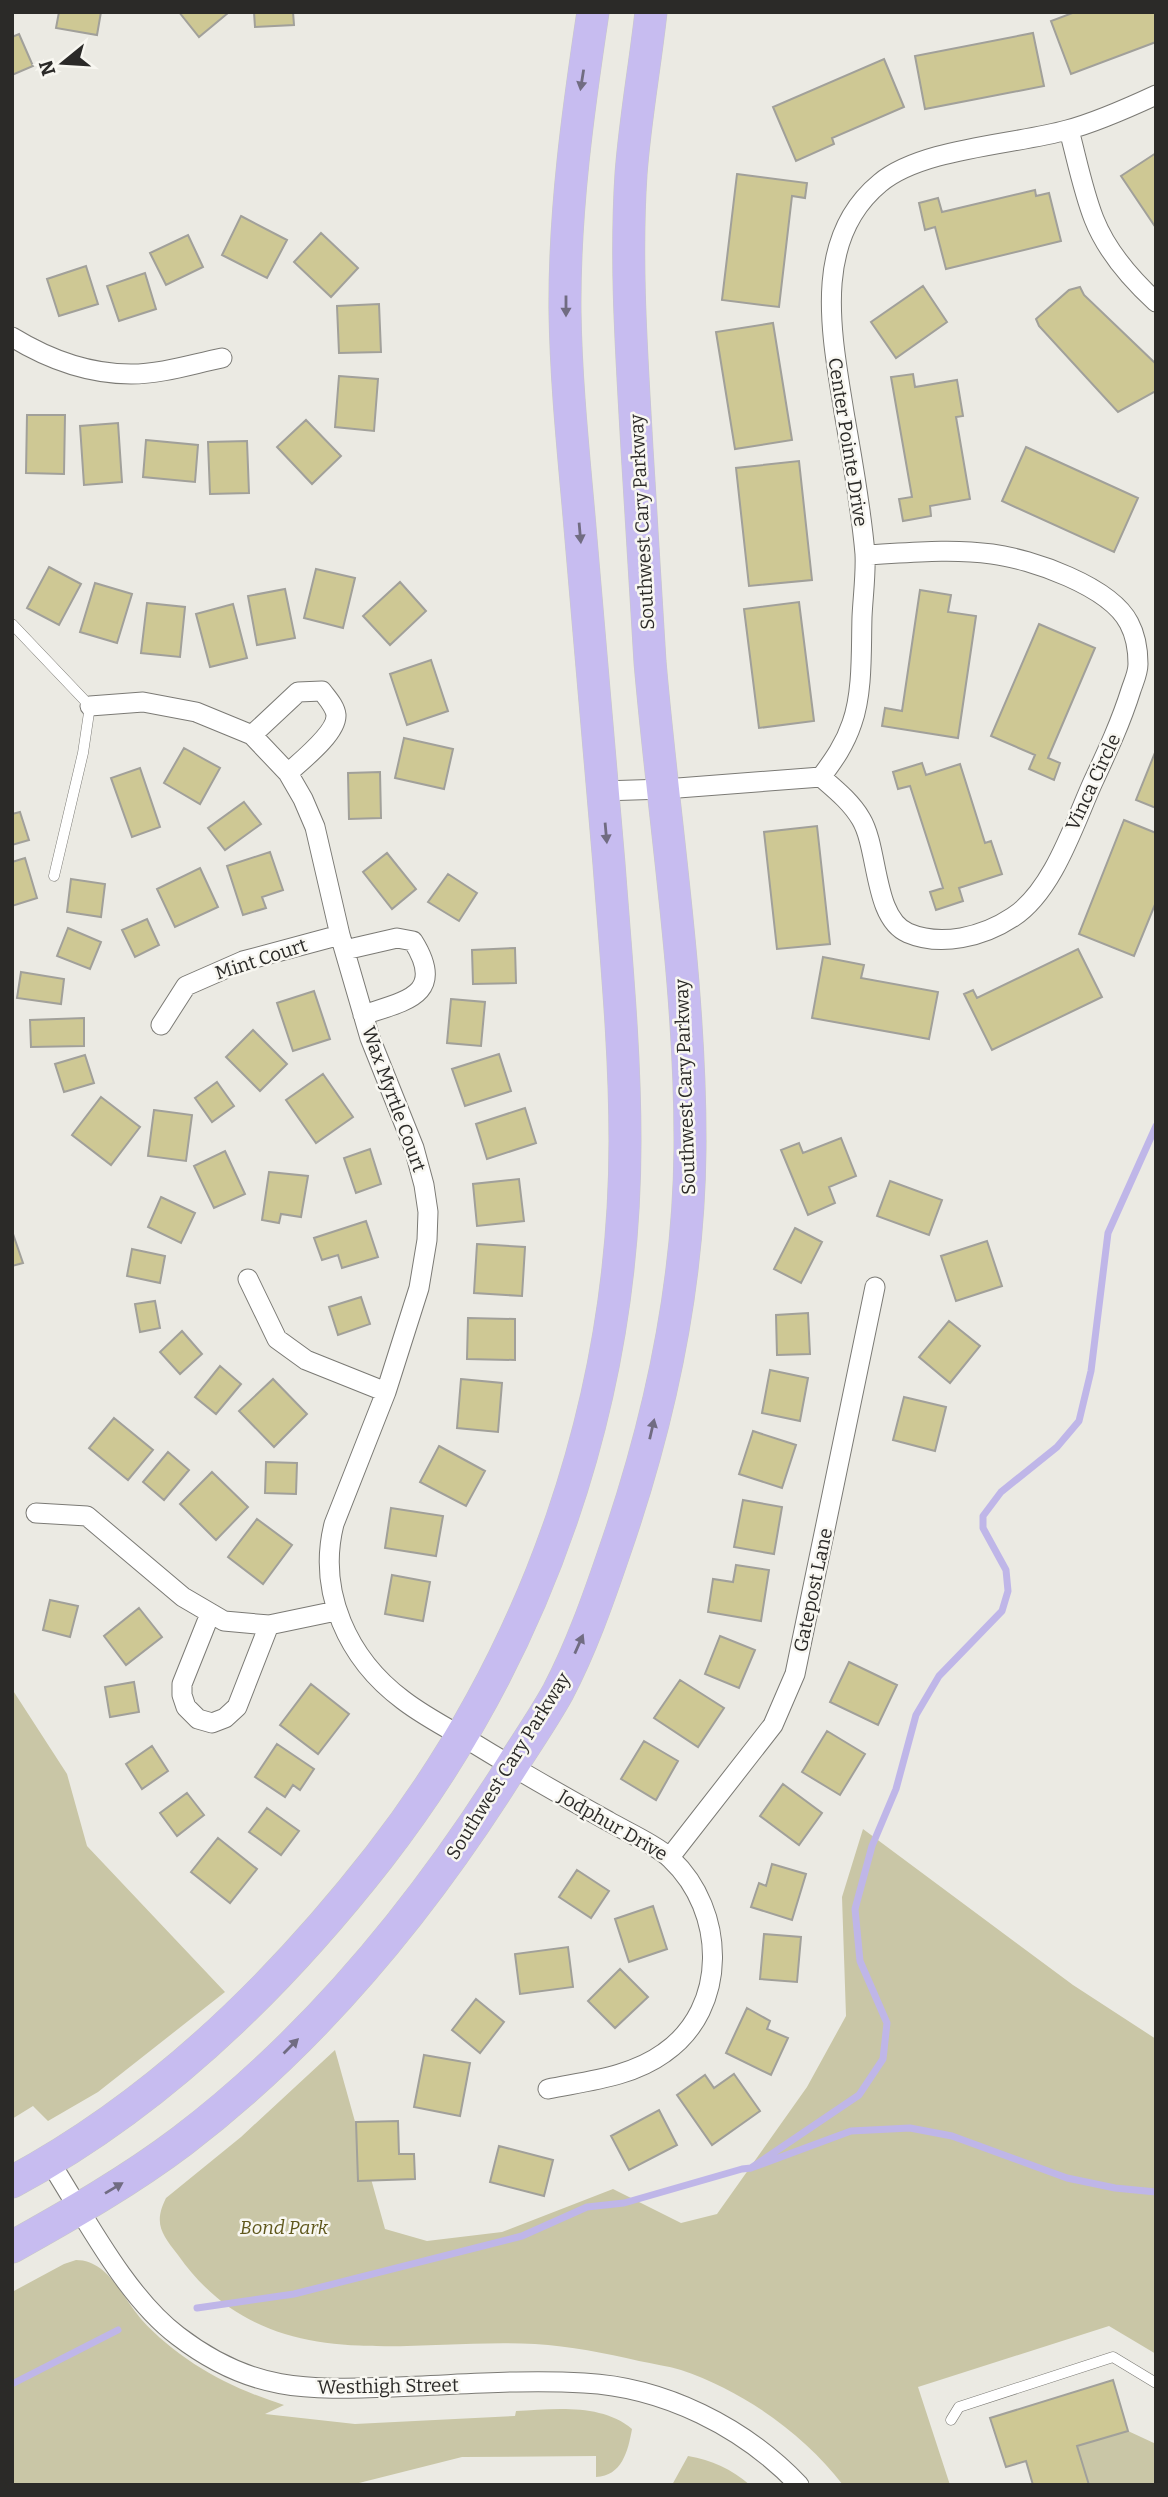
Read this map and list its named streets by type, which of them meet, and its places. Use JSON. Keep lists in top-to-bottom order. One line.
{"streets":{"main road":["Southwest Cary Parkway"],"street":["Center Pointe Drive","Vinca Circle","Mint Court","Wax Myrtle Court","Gatepost Lane","Jodphur Drive","Westhigh Street"]},"crossings":[["Center Pointe Drive","Vinca Circle"],["Southwest Cary Parkway","Wax Myrtle Court"],["Southwest Cary Parkway","Jodphur Drive"],["Southwest Cary Parkway","Westhigh Street"],["Mint Court","Wax Myrtle Court"],["Wax Myrtle Court","Jodphur Drive"],["Gatepost Lane","Jodphur Drive"]],"parks":["Bond Park"],"north":"left"}
